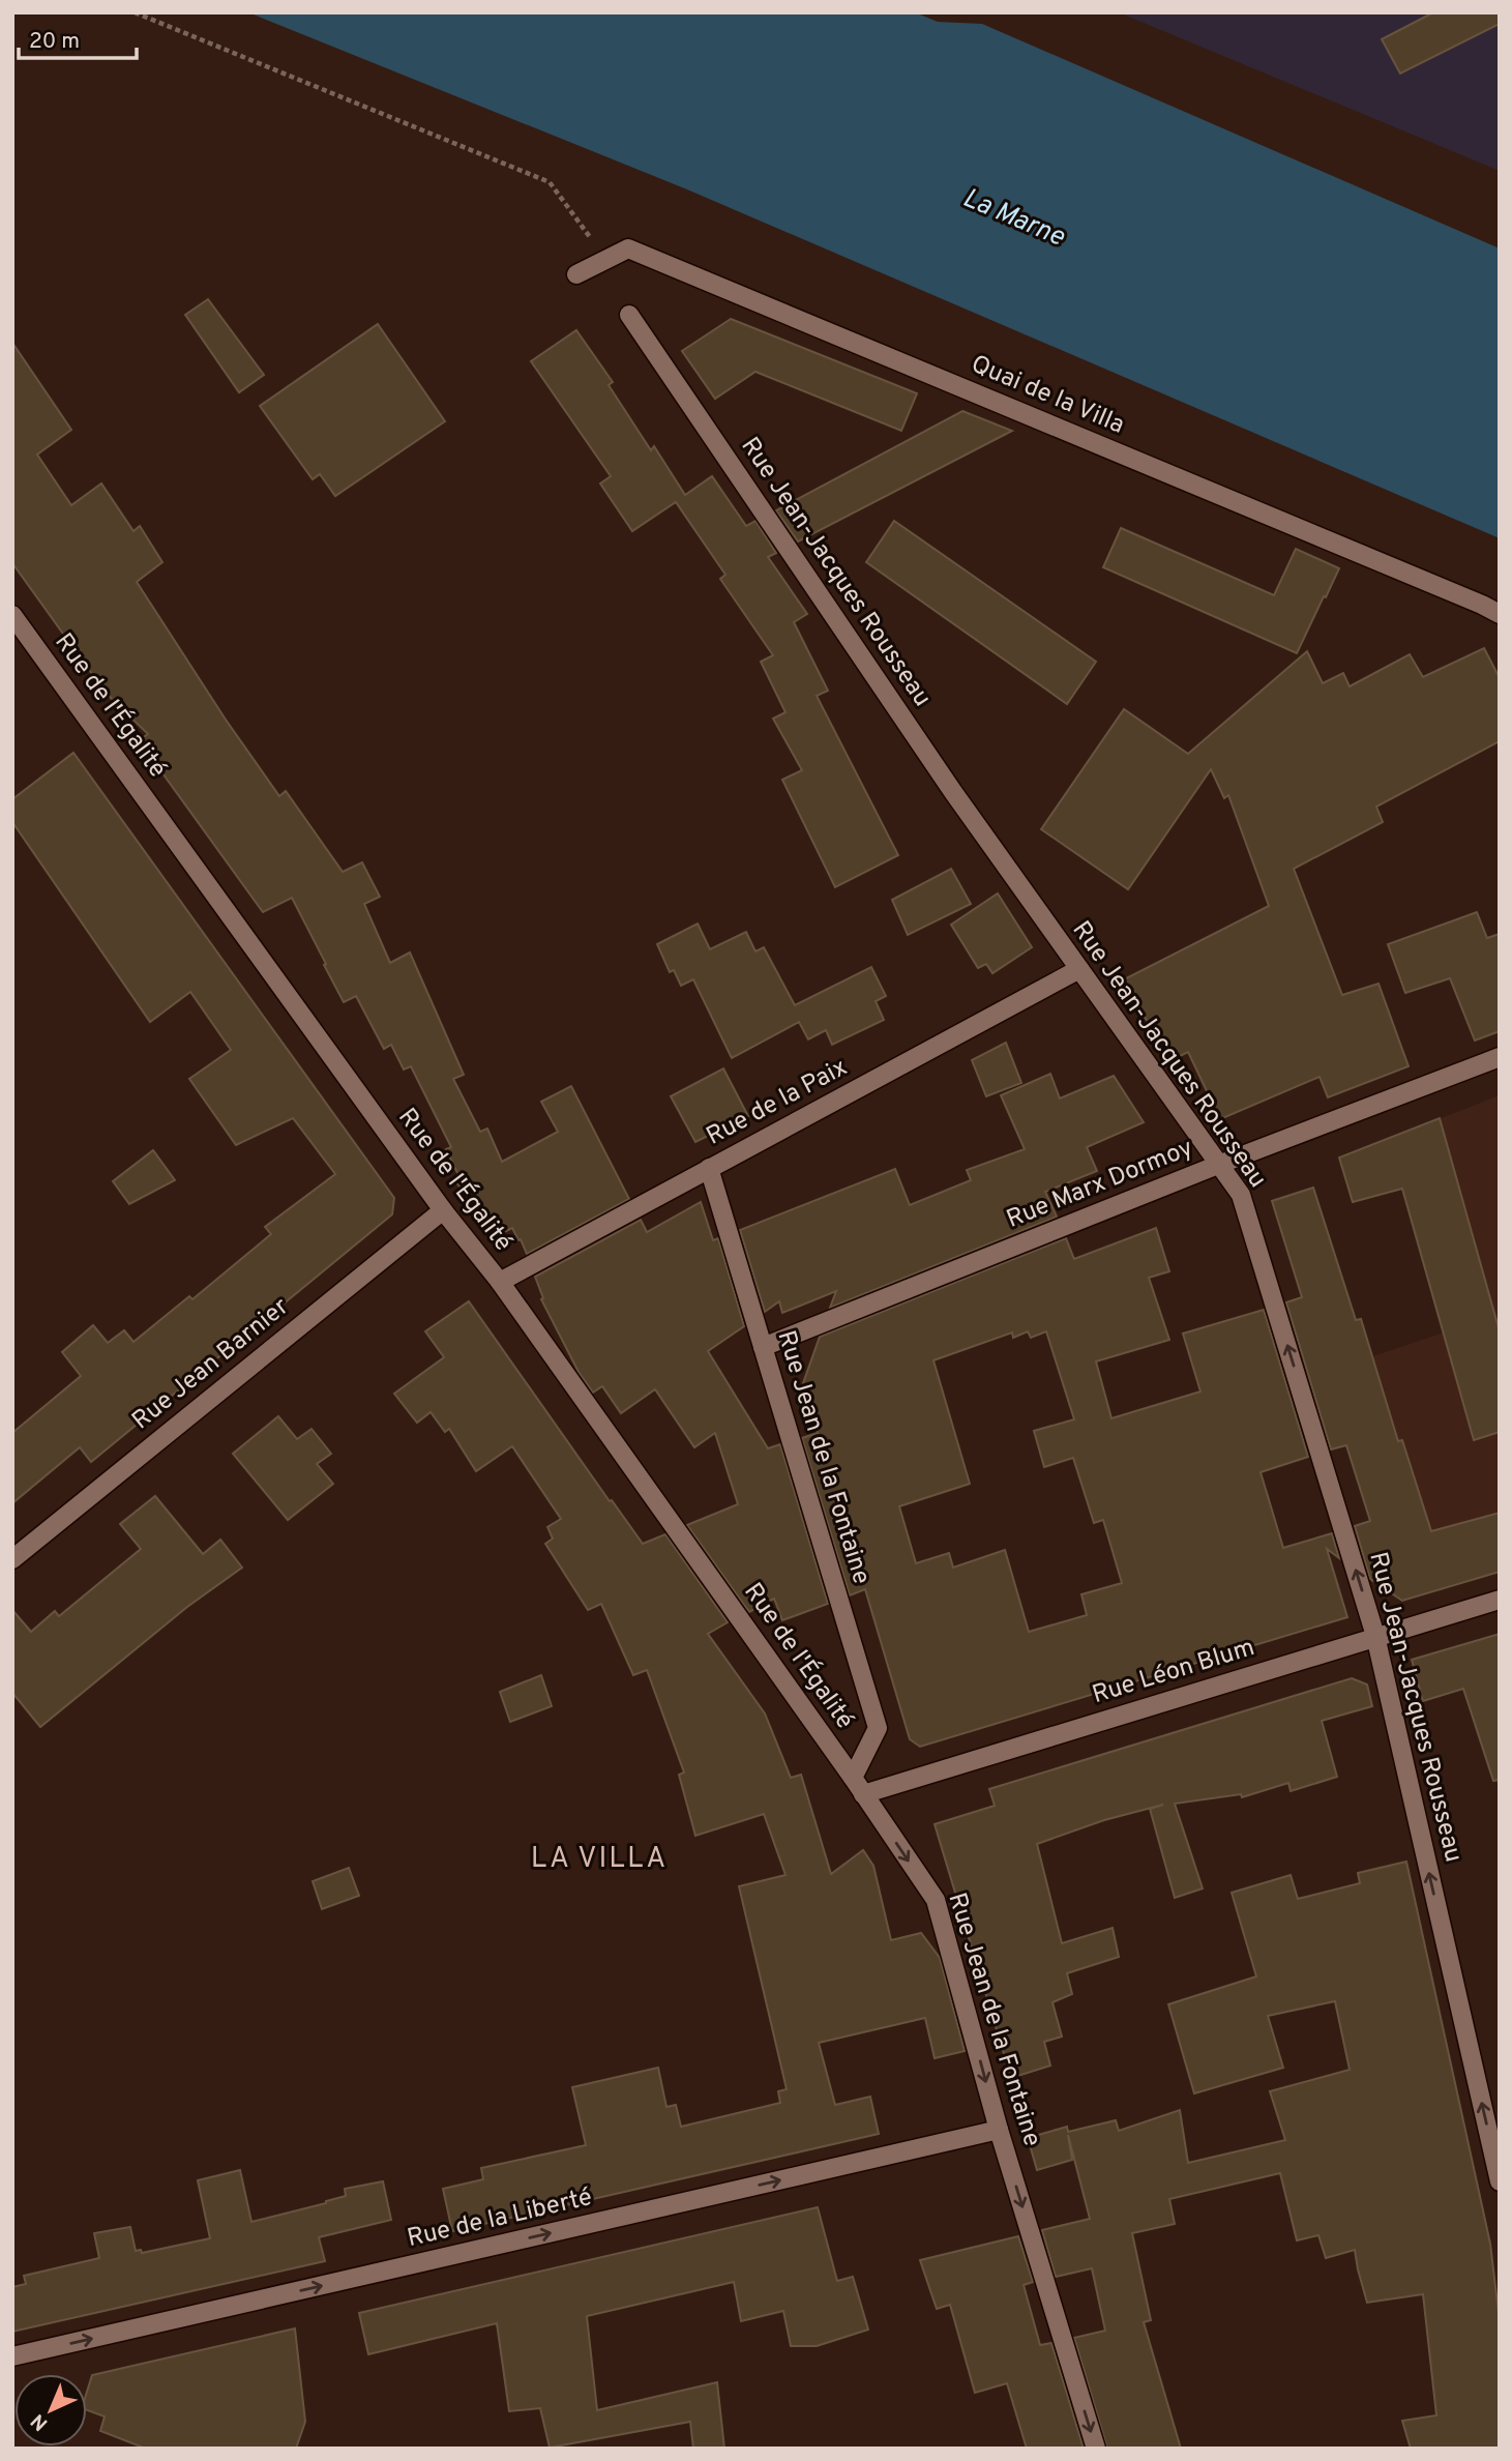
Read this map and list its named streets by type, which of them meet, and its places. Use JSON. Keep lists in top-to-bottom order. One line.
{"streets":{"street":["Quai de la Villa","Rue Jean-Jacques Rousseau","Rue de l'Égalité","Rue de la Paix","Rue Marx Dormoy","Rue Jean Barnier","Rue Jean de la Fontaine","Rue Léon Blum","Rue de la Liberté"]},"crossings":[["Rue Jean-Jacques Rousseau","Rue de la Paix"],["Rue Jean-Jacques Rousseau","Rue Marx Dormoy"],["Rue Jean-Jacques Rousseau","Rue Léon Blum"],["Rue de l'Égalité","Rue de la Paix"],["Rue de l'Égalité","Rue Jean Barnier"],["Rue de l'Égalité","Rue Jean de la Fontaine"],["Rue de la Paix","Rue Jean de la Fontaine"],["Rue Marx Dormoy","Rue Jean de la Fontaine"],["Rue Jean de la Fontaine","Rue Léon Blum"],["Rue Jean de la Fontaine","Rue de la Liberté"]],"one_way":["Rue Jean-Jacques Rousseau","Rue Jean de la Fontaine","Rue de la Liberté"],"districts":["LA VILLA"],"water":["La Marne"],"scale_bar":"20 m","north":"bottom left"}
